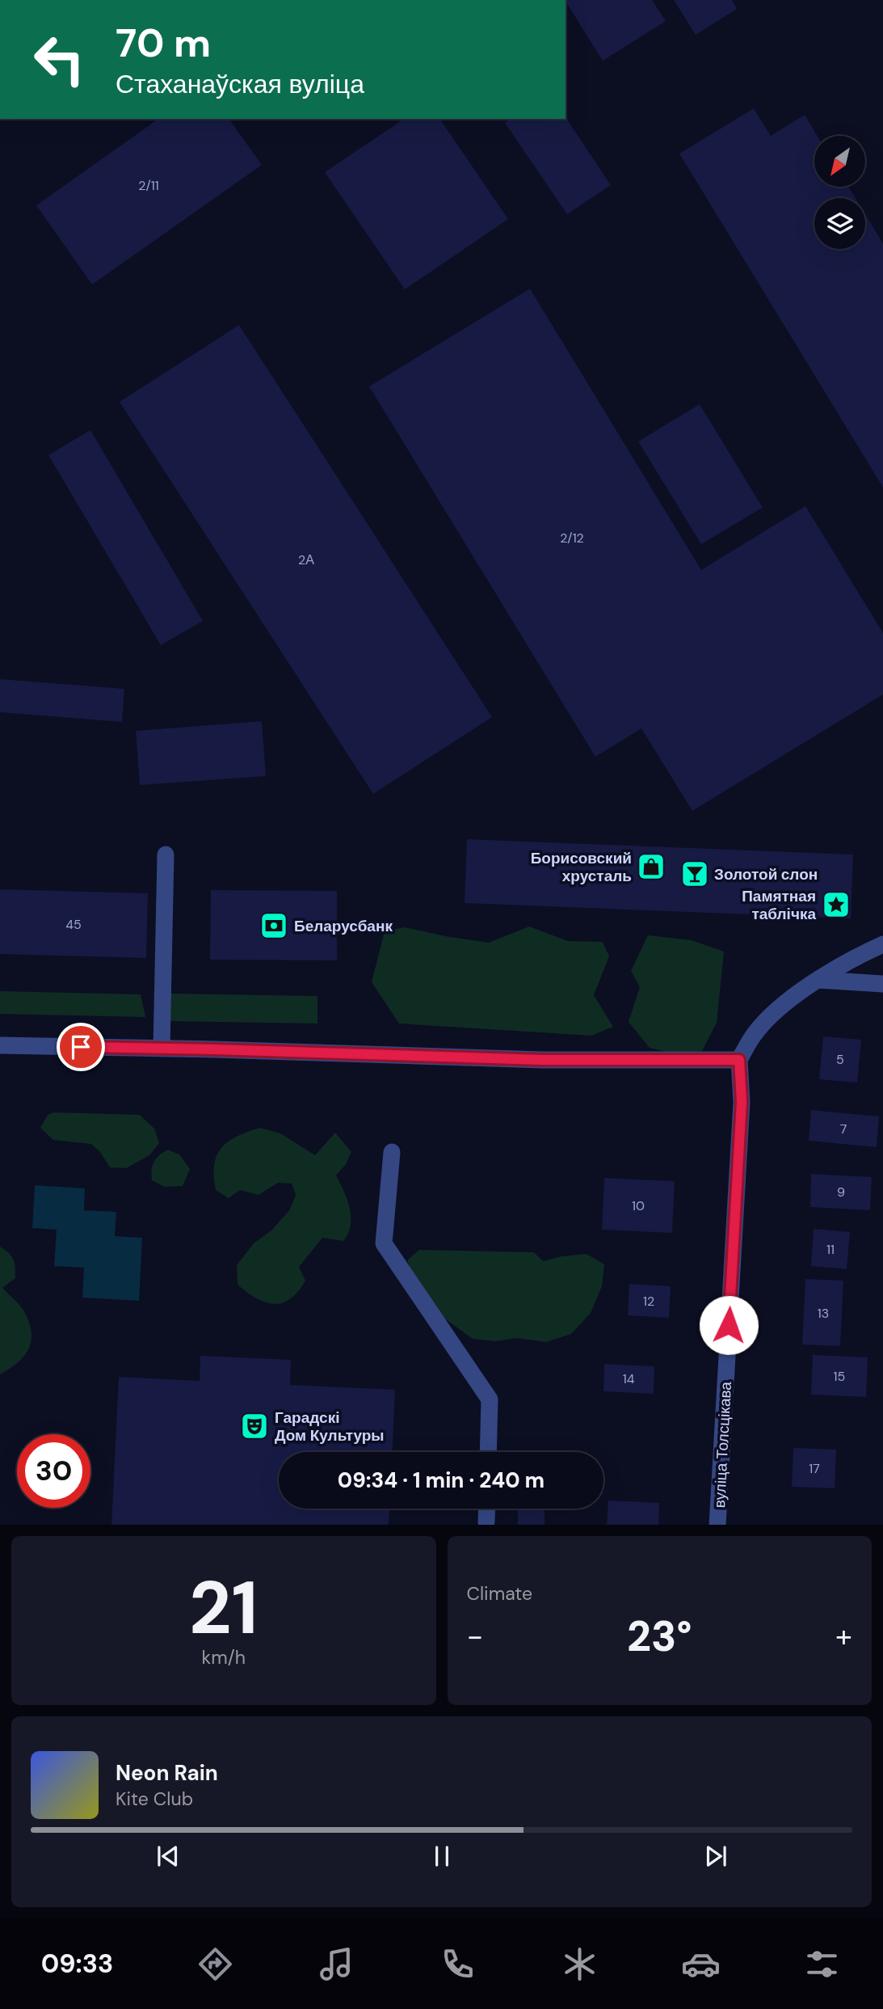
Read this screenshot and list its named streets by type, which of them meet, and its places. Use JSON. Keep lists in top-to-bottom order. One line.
{"streets":{"street":["вуліца Толсцікава"]},"places":{"shop":["Борисовский хрусталь"],"bar":["Золотой слон"],"place":["Памятная таблічка"],"bank":["Беларусбанк"],"theatre":["Гарадскі Дом Культуры"]},"house_numbers":["2/11","2/12","2А","45","5","7","9","10","11","12","13","15","14","17"],"north":"bottom left","page":{"turn":["70 m","Стаханаўская вуліца"],"limit":"30","trip":"09:34 · 1 min · 240 m","tile":[["21","km/h"],"Climate"],"heat":["−","23°","+"],"song":["Neon Rain","Kite Club"],"tabs":"09:33"}}
